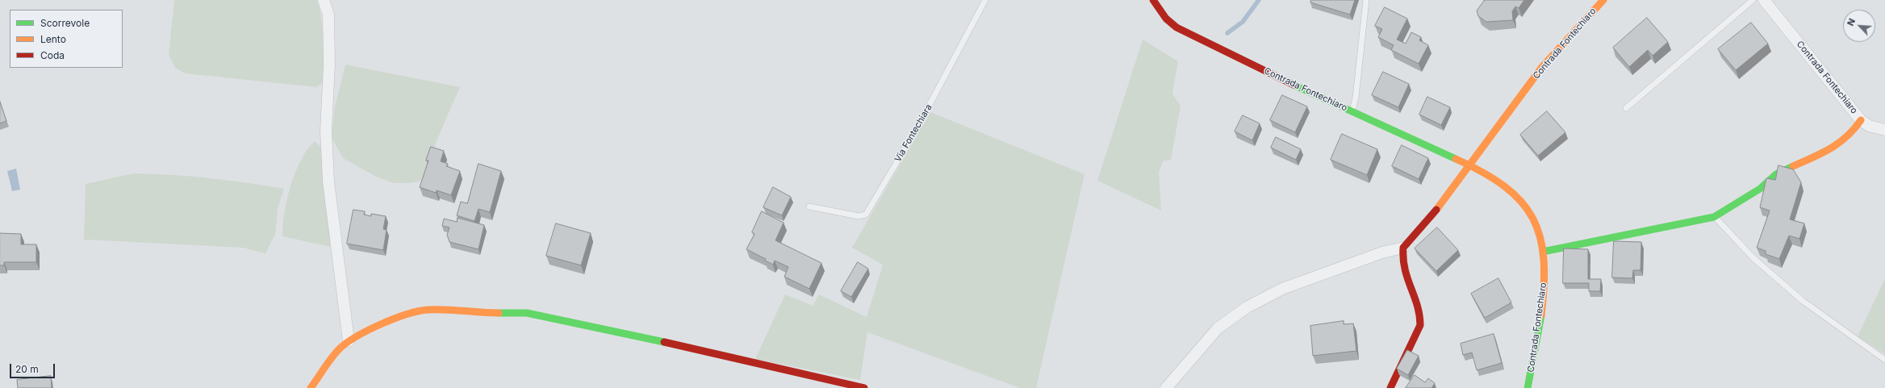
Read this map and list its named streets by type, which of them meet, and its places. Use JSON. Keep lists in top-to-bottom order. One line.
{"streets":{"street":["Contrada Fontechiaro"],"lane":["Via Fontechiara"]},"legend":["Scorrevole","Lento","Coda"],"scale_bar":"20 m","north":"top left"}
